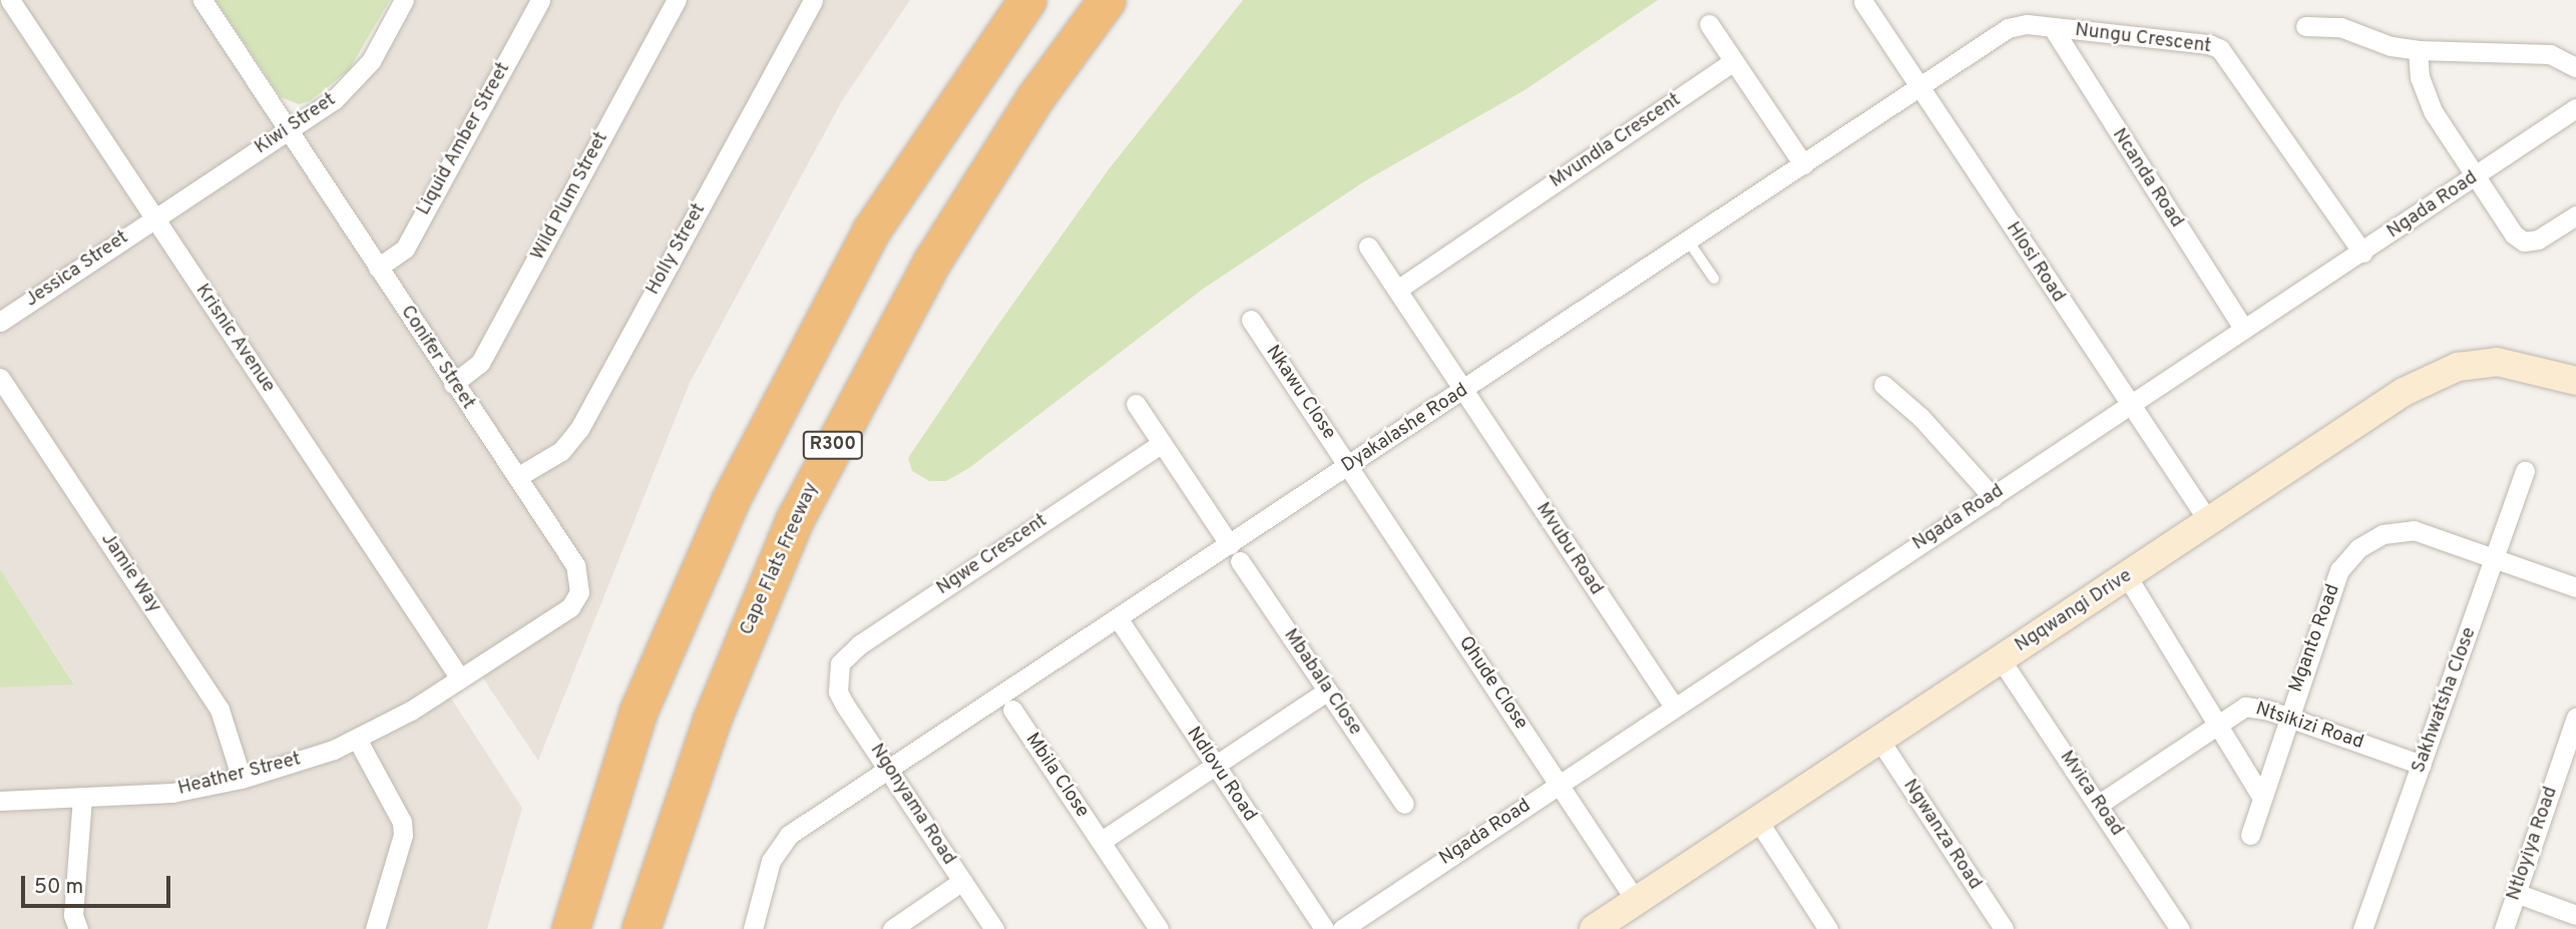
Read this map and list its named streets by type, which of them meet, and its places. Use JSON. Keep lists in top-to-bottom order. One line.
{"streets":{"highway":["R300","Cape Flats Freeway"],"street":["Nungu Crescent","Kiwi Street","Liquid Amber Street","Mvundla Crescent","Ncanda Road","Wild Plum Street","Ngada Road","Holly Street","Hlosi Road","Jessica Street","Krisnic Avenue","Conifer Street","Nkawu Close","Dyakalashe Road","Mvubu Road","Ngwe Crescent","Jamie Way","Ngqwangi Drive","Mganto Road","Mbabala Close","Qhude Close","Sakhwatsha Close","Ntsikizi Road","Heather Street","Ndlovu Road","Mbila Close","Mvica Road","Ngonyama Road","Ngwanza Road","Ntloyiya Road"]},"crossings":[["Nungu Crescent","Ncanda Road"],["Nungu Crescent","Ngada Road"],["Nungu Crescent","Hlosi Road"],["Nungu Crescent","Dyakalashe Road"],["Kiwi Street","Jessica Street"],["Kiwi Street","Krisnic Avenue"],["Kiwi Street","Conifer Street"],["Liquid Amber Street","Conifer Street"],["Ncanda Road","Ngada Road"],["Wild Plum Street","Conifer Street"],["Ngada Road","Hlosi Road"],["Ngada Road","Mvubu Road"],["Ngada Road","Qhude Close"],["Holly Street","Conifer Street"],["Hlosi Road","Dyakalashe Road"],["Hlosi Road","Ngqwangi Drive"],["Jessica Street","Krisnic Avenue"],["Krisnic Avenue","Conifer Street"],["Krisnic Avenue","Heather Street"],["Conifer Street","Heather Street"],["Nkawu Close","Dyakalashe Road"],["Nkawu Close","Qhude Close"],["Dyakalashe Road","Mvubu Road"],["Dyakalashe Road","Mbabala Close"],["Dyakalashe Road","Qhude Close"],["Dyakalashe Road","Ndlovu Road"],["Dyakalashe Road","Ngonyama Road"],["Ngwe Crescent","Ngonyama Road"],["Jamie Way","Heather Street"],["Ngqwangi Drive","Qhude Close"],["Ngqwangi Drive","Mvica Road"],["Ngqwangi Drive","Ngwanza Road"],["Mganto Road","Sakhwatsha Close"],["Mganto Road","Ntsikizi Road"],["Sakhwatsha Close","Ntsikizi Road"],["Ntsikizi Road","Mvica Road"]],"scale_bar":"50 m"}
